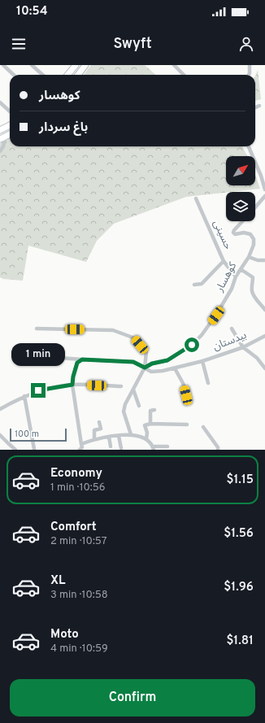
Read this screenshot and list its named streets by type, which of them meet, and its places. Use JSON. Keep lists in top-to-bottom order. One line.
{"streets":{"street":["حسینی","کوهسار","بیدستان"]},"crossings":[["حسینی","کوهسار"],["کوهسار","بیدستان"]],"scale_bar":"100 m","north":"top right","page":{"status":"10:54","header":"Swyft","banner":["کوهسار","باغ سردار"],"bubble":"1 min","scale":"100 m","list":[{"name":"Economy","note":"1 min · 10:56","value":"$1.15"},{"name":"Comfort","note":"2 min · 10:57","value":"$1.56"},{"name":"XL","note":"3 min · 10:58","value":"$1.96"},{"name":"Moto","note":"4 min · 10:59","value":"$1.81"}],"buttons":"Confirm"}}
